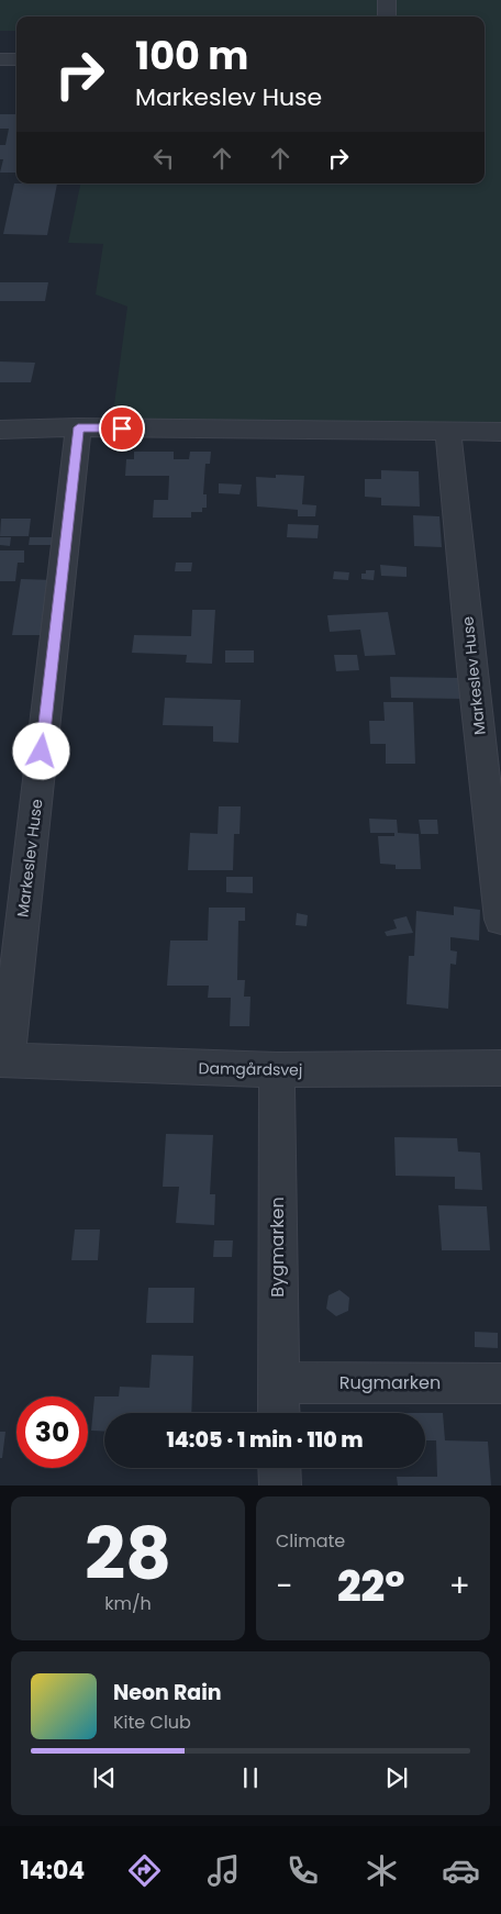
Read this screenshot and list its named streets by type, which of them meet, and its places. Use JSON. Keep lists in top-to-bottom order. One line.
{"streets":{"street":["Markeslev Huse","Damgårdsvej","Bygmarken","Rugmarken"]},"crossings":[["Markeslev Huse","Damgårdsvej"],["Damgårdsvej","Bygmarken"],["Bygmarken","Rugmarken"]],"page":{"turn":["100 m","Markeslev Huse"],"limit":"30","trip":"14:05 · 1 min · 110 m","tile":[["28","km/h"],"Climate"],"heat":["−","22°","+"],"song":["Neon Rain","Kite Club"],"tabs":"14:04"}}
